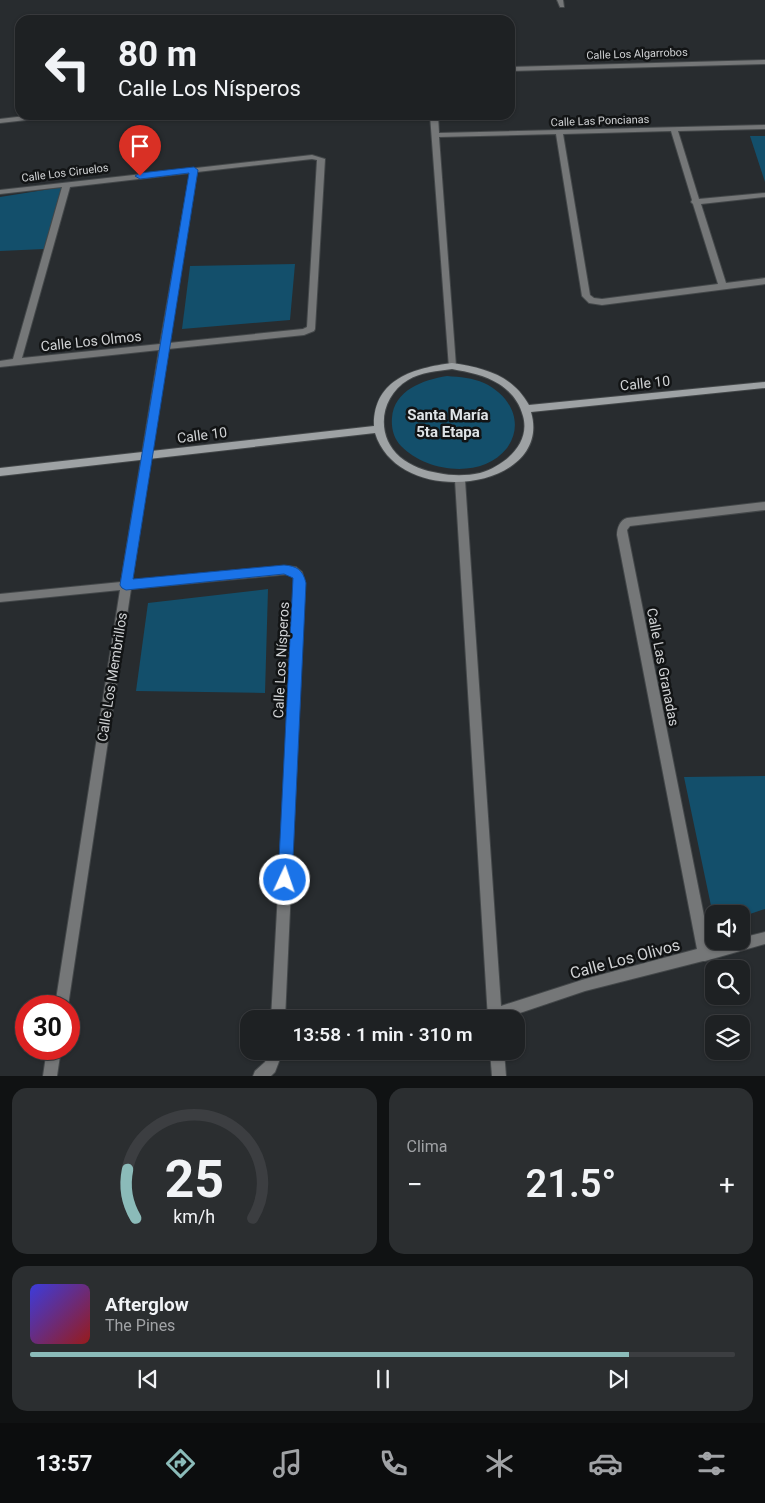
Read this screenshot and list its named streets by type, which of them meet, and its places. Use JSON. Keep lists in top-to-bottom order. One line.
{"streets":{"street":["Calle Los Algarrobos","Calle Las Poncianas","Calle Los Ciruelos","Calle Los Olmos","Calle 10","Calle Los Nísperos","Calle Las Granadas","Calle Los Membrillos","Calle Los Olivos"]},"crossings":[["Calle Los Ciruelos","Calle Los Olmos"],["Calle Los Ciruelos","Calle Los Membrillos"],["Calle Los Olmos","Calle Los Membrillos"],["Calle 10","Calle Los Membrillos"],["Calle Los Nísperos","Calle Los Membrillos"],["Calle Las Granadas","Calle Los Olivos"]],"districts":["Santa María 5ta Etapa"],"page":{"turn":["80 m","Calle Los Nísperos"],"limit":"30","trip":"13:58 · 1 min · 310 m","tile":"Clima","heat":["−","21.5°","+"],"song":["Afterglow","The Pines"],"tabs":"13:57","gauge":["25","km/h"]}}
